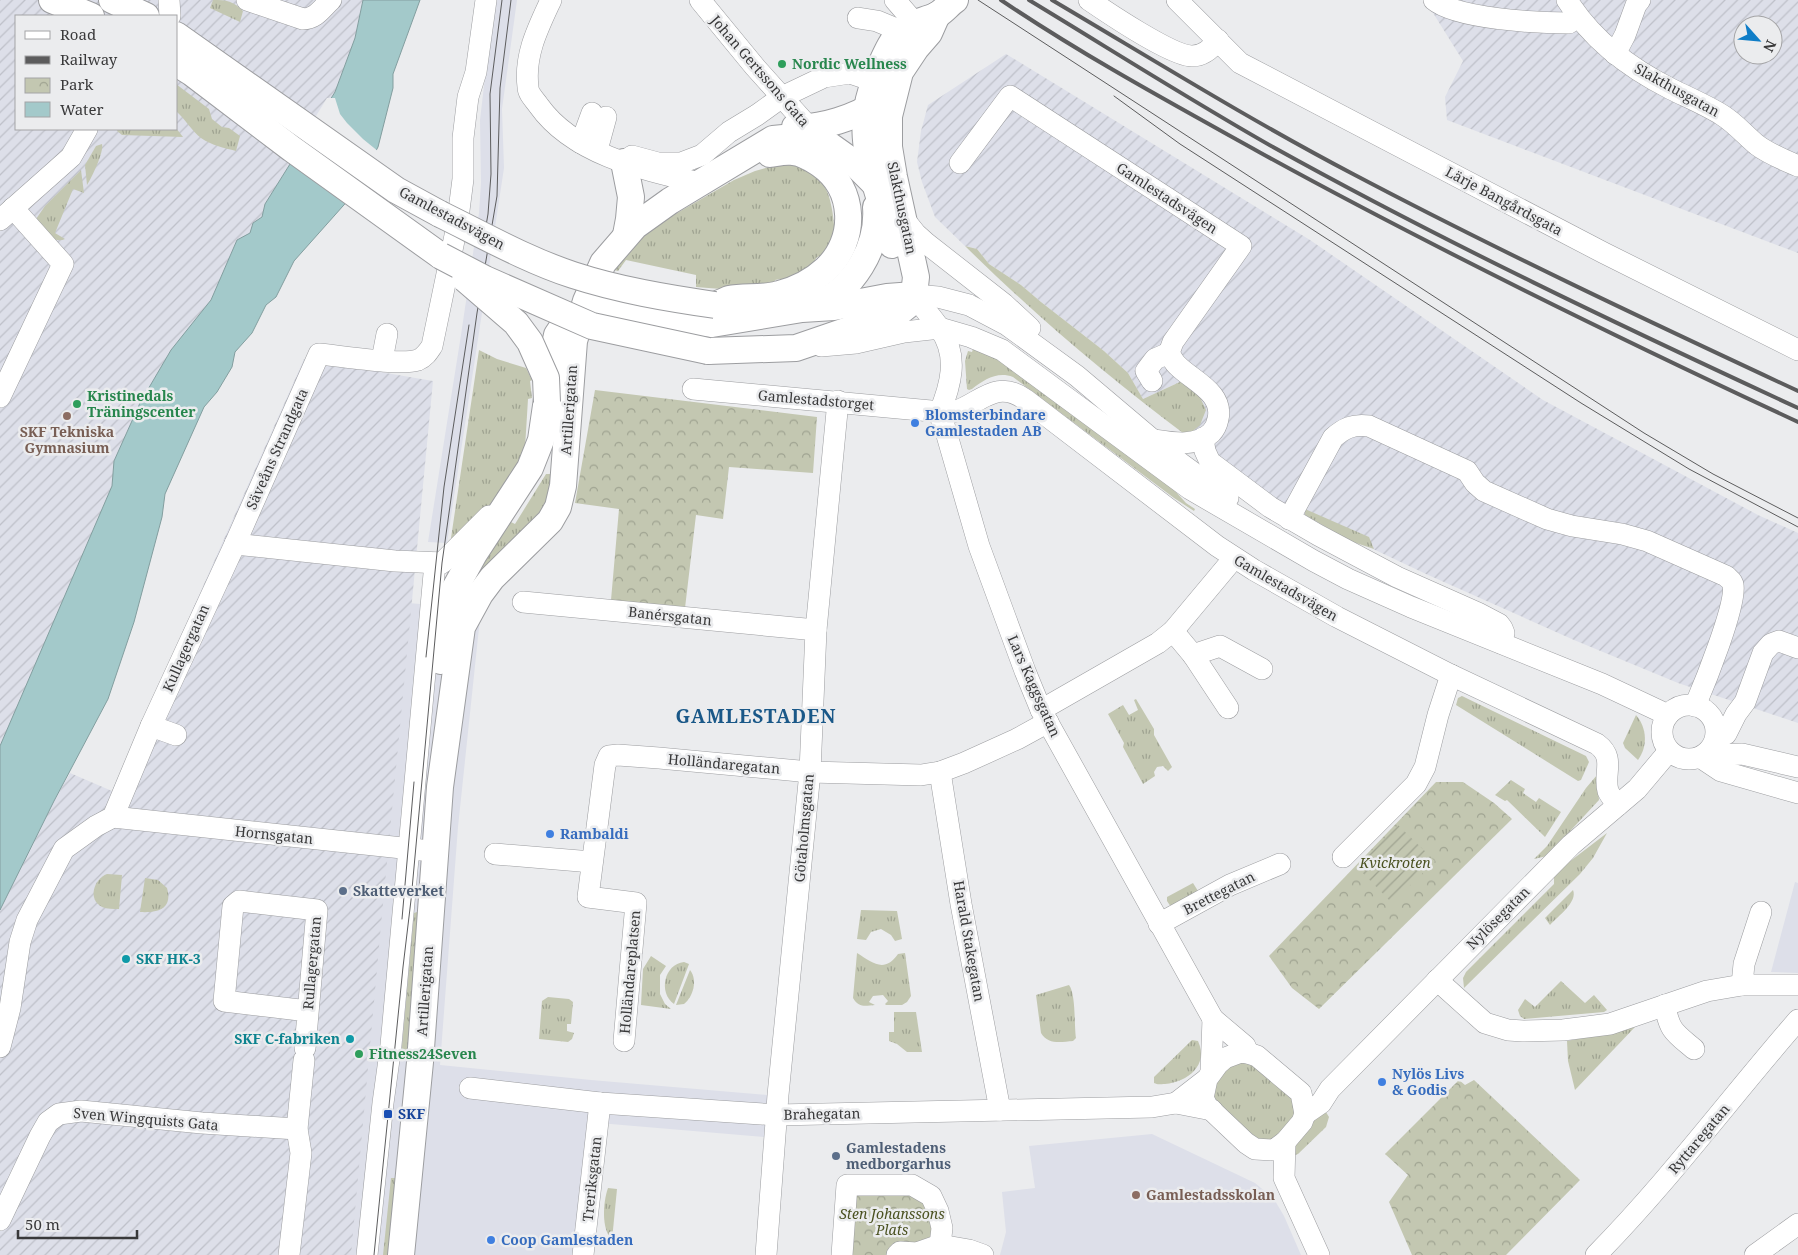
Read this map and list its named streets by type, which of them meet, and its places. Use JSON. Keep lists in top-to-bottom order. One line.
{"streets":{"main road":["Slakthusgatan","Gamlestadsvägen","Artillerigatan"],"street":["Johan Gertssons Gata","Lärje Bangårdsgata","Gamlestadstorget","Säveåns Strandgata","Banérsgatan","Kullagergatan","Lars Kaggsgatan","Holländaregatan","Götaholmsgatan","Hornsgatan","Brettegatan","Nylösegatan","Harald Stakegatan","Rullagergatan","Holländareplatsen","Brahegatan","Sven Wingquists Gata","Ryttaregatan","Treriksgatan"]},"crossings":[["Johan Gertssons Gata","Artillerigatan"],["Slakthusgatan","Gamlestadsvägen"],["Slakthusgatan","Artillerigatan"],["Gamlestadsvägen","Gamlestadstorget"],["Gamlestadsvägen","Artillerigatan"],["Gamlestadsvägen","Lars Kaggsgatan"],["Gamlestadsvägen","Holländaregatan"],["Gamlestadsvägen","Nylösegatan"],["Gamlestadstorget","Lars Kaggsgatan"],["Gamlestadstorget","Götaholmsgatan"],["Artillerigatan","Hornsgatan"],["Säveåns Strandgata","Kullagergatan"],["Banérsgatan","Götaholmsgatan"],["Kullagergatan","Hornsgatan"],["Lars Kaggsgatan","Holländaregatan"],["Lars Kaggsgatan","Brettegatan"],["Lars Kaggsgatan","Nylösegatan"],["Lars Kaggsgatan","Brahegatan"],["Holländaregatan","Götaholmsgatan"],["Holländaregatan","Harald Stakegatan"],["Holländaregatan","Holländareplatsen"],["Götaholmsgatan","Brahegatan"],["Nylösegatan","Brahegatan"],["Harald Stakegatan","Brahegatan"],["Rullagergatan","Sven Wingquists Gata"],["Brahegatan","Treriksgatan"]],"districts":["GAMLESTADEN"],"parks":["Kvickroten","Sten Johanssons Plats"],"places":{"other":["Nordic Wellness","Kristinedals Träningscenter","SKF Tekniska Gymnasium","Blomsterbindare Gamlestaden AB","Rambaldi","Skatteverket","SKF HK-3","SKF C-fabriken","Fitness24Seven","Nylös Livs & Godis","Gamlestadens medborgarhus","Gamlestadsskolan","Coop Gamlestaden"],"transit":["SKF"]},"legend":["Road","Railway","Park","Water"],"scale_bar":"50 m","north":"bottom right"}
